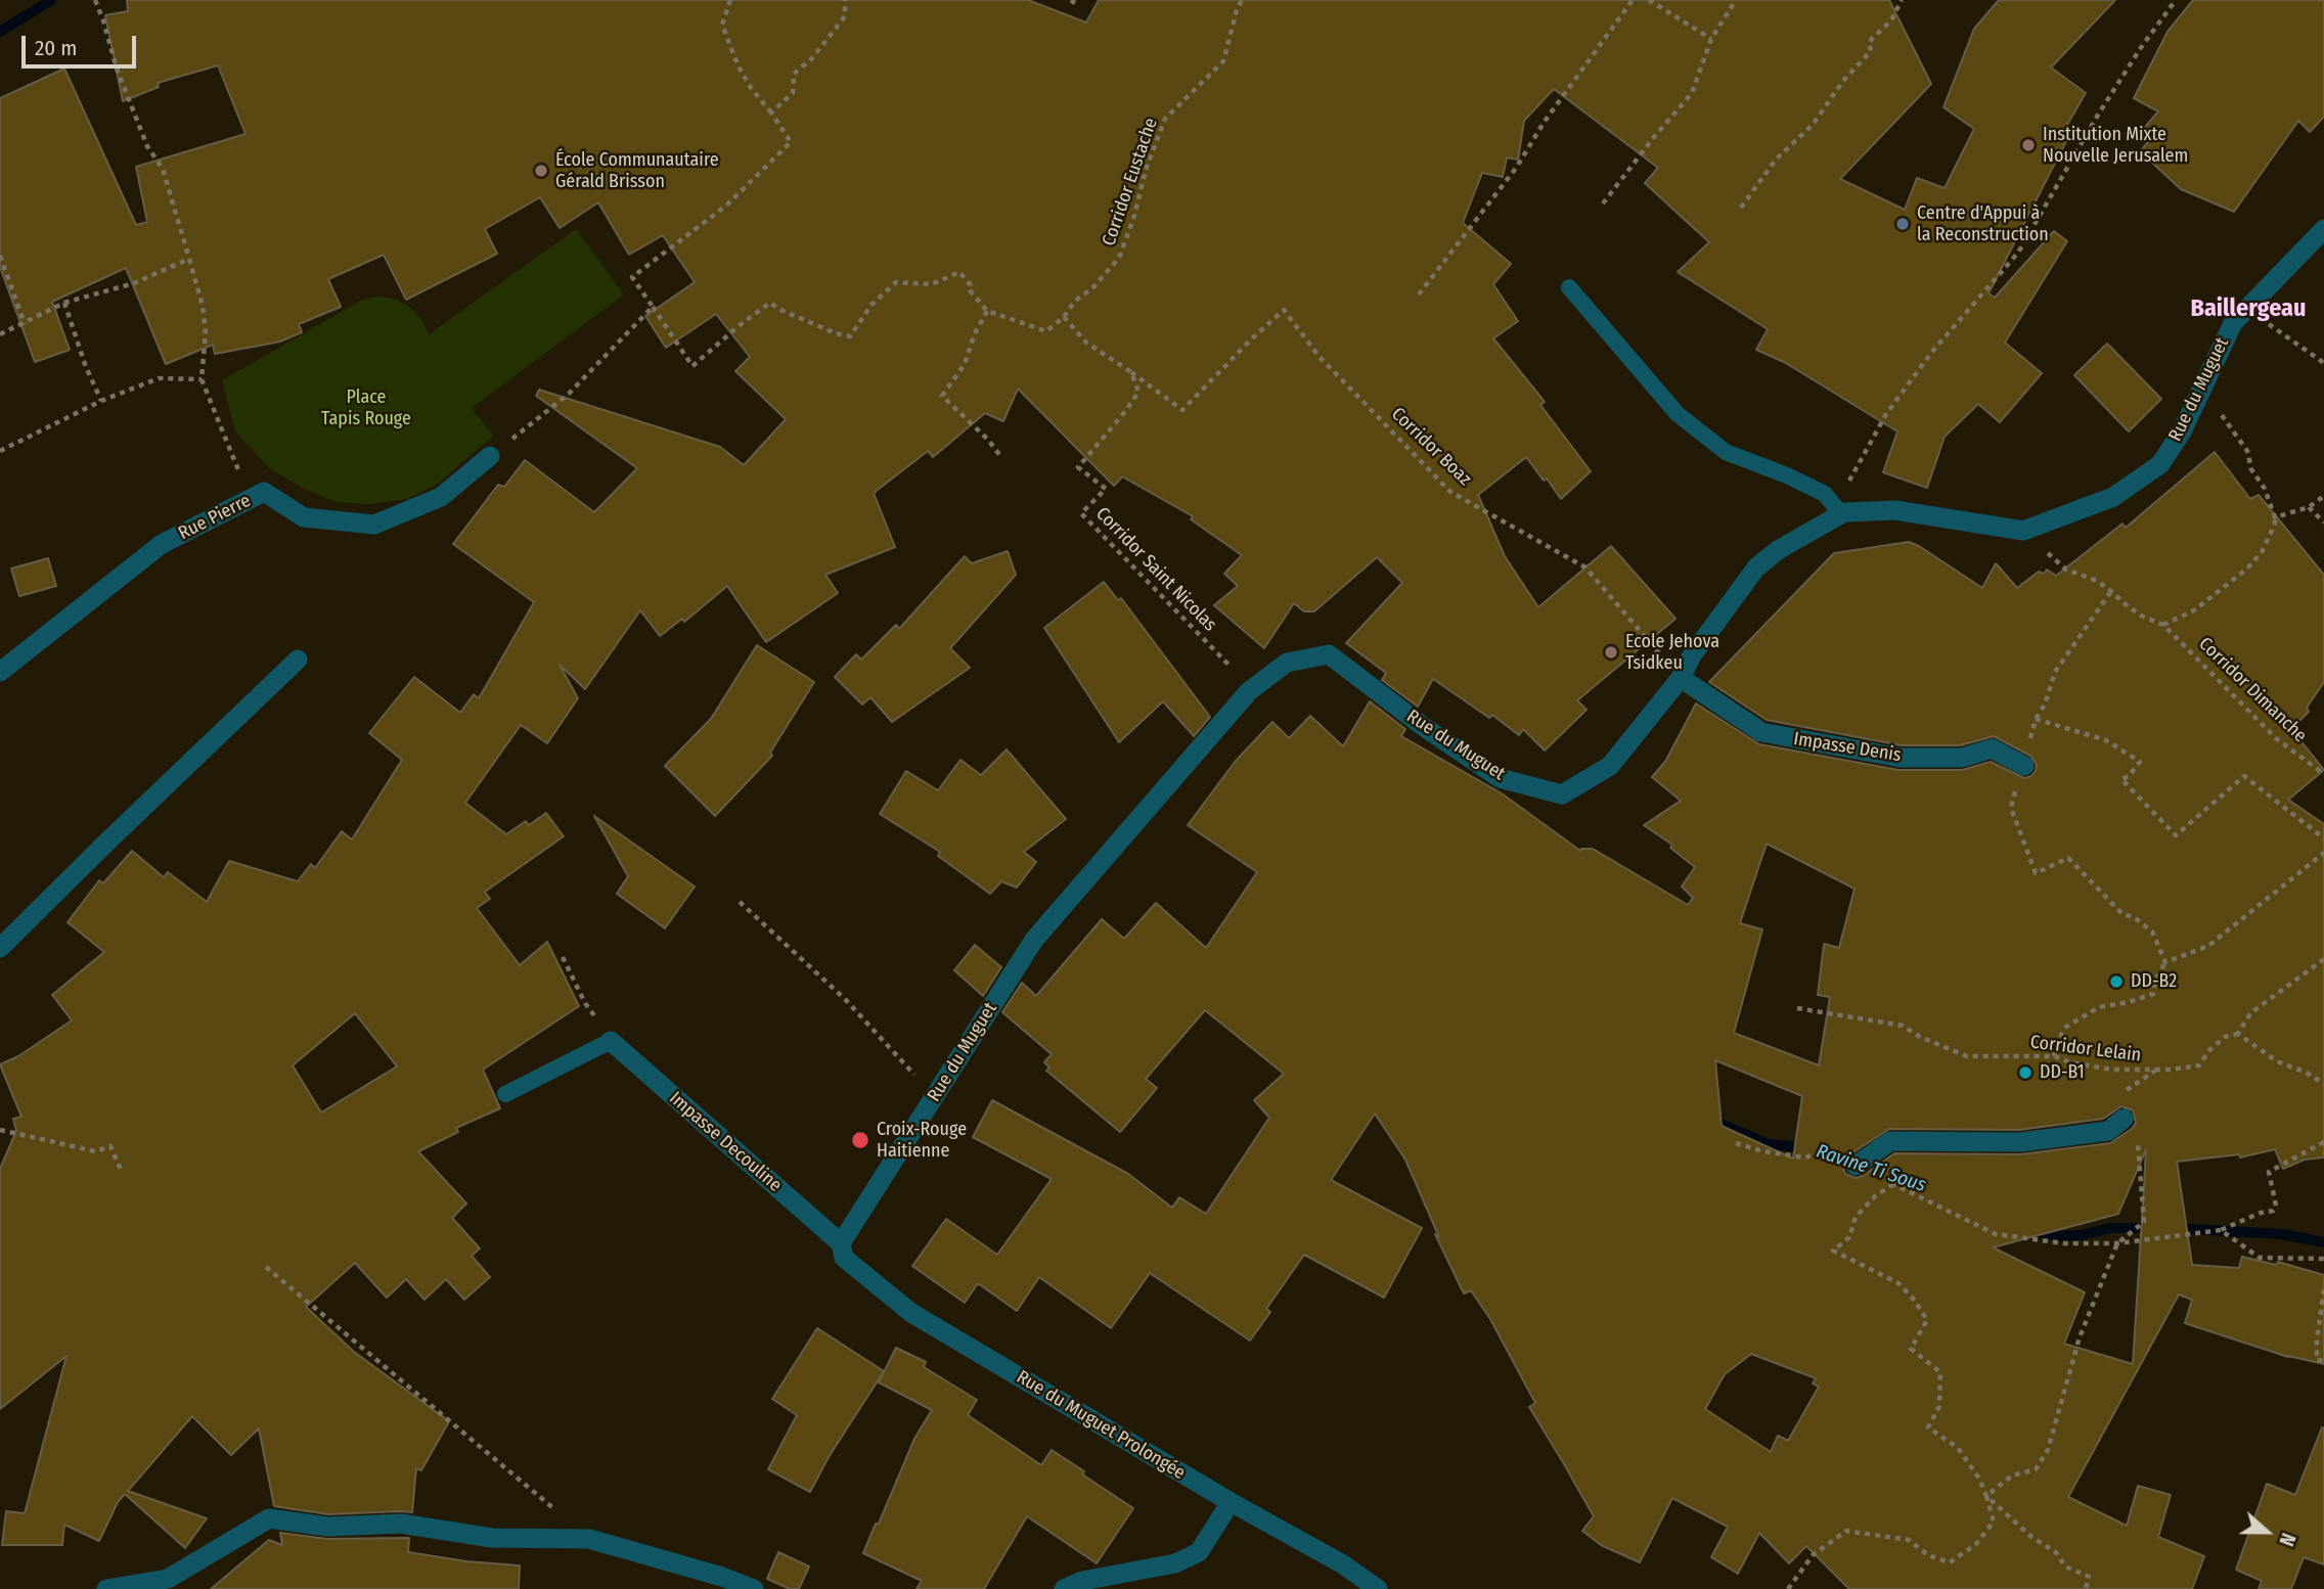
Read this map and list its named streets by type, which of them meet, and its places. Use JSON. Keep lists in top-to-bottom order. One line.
{"streets":{"street":["Rue du Muguet","Rue Pierre","Impasse Denis","Impasse Decouline","Rue du Muguet Prolongée"],"path":["Corridor Eustache","Corridor Boaz","Corridor Saint Nicolas","Corridor Dimanche","Corridor Lelain"]},"crossings":[["Rue du Muguet","Corridor Boaz"],["Rue du Muguet","Corridor Saint Nicolas"],["Rue du Muguet","Impasse Denis"],["Rue du Muguet","Impasse Decouline"],["Rue du Muguet","Rue du Muguet Prolongée"],["Corridor Boaz","Corridor Saint Nicolas"],["Corridor Boaz","Impasse Denis"],["Impasse Decouline","Rue du Muguet Prolongée"]],"districts":["Baillergeau"],"water":["Ravine Ti Sous"],"parks":["Place Tapis Rouge"],"places":["Institution Mixte Nouvelle Jerusalem","École Communautaire Gérald Brisson","Centre d'Appui à la Reconstruction","Ecole Jehova Tsidkeu","DD-B2","DD-B1","Croix-Rouge Haitienne"],"scale_bar":"20 m","north":"right"}
